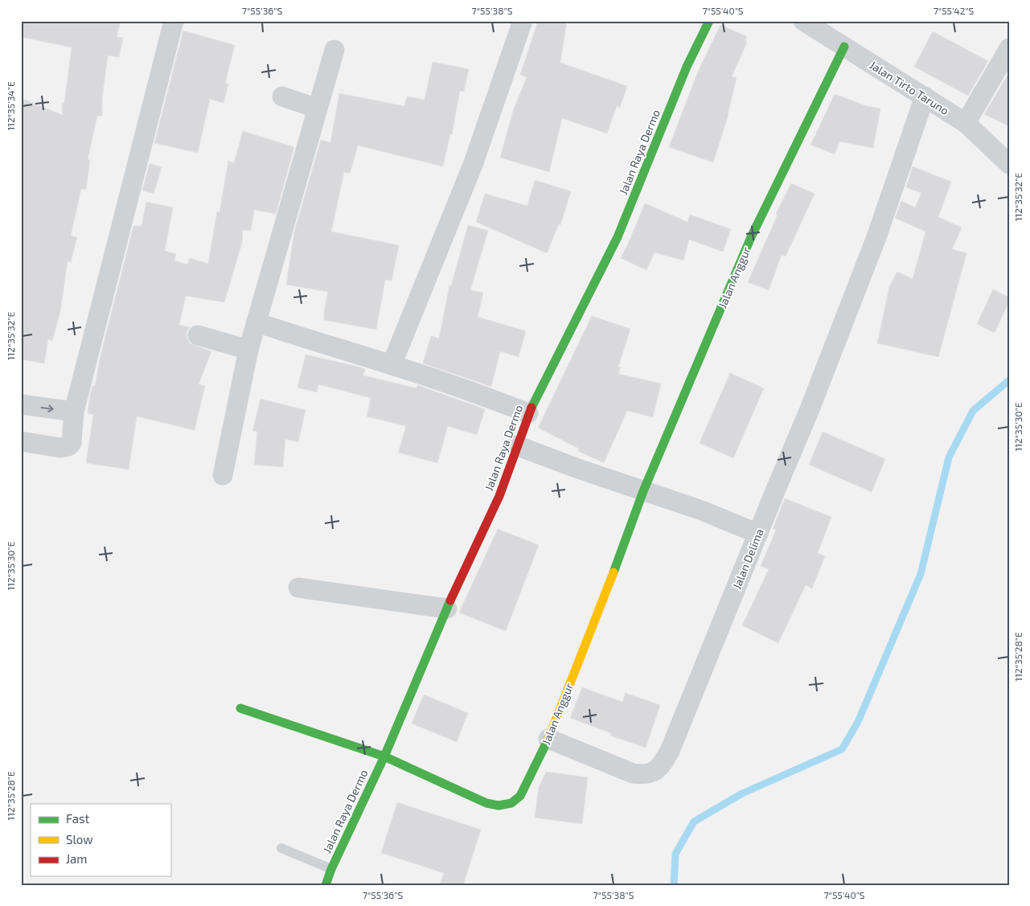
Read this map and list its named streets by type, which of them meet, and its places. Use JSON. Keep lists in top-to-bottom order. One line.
{"streets":{"street":["Jalan Tirto Taruno","Jalan Raya Dermo","Jalan Anggur","Jalan Delima"]},"crossings":[["Jalan Tirto Taruno","Jalan Anggur"],["Jalan Tirto Taruno","Jalan Delima"],["Jalan Raya Dermo","Jalan Anggur"],["Jalan Anggur","Jalan Delima"]],"legend":["Fast","Slow","Jam"],"coordinates":["7°55'36\"S","7°55'38\"S","7°55'40\"S","7°55'42\"S","112°35'34\"E","112°35'32\"E","112°35'30\"E","112°35'28\"E"]}
